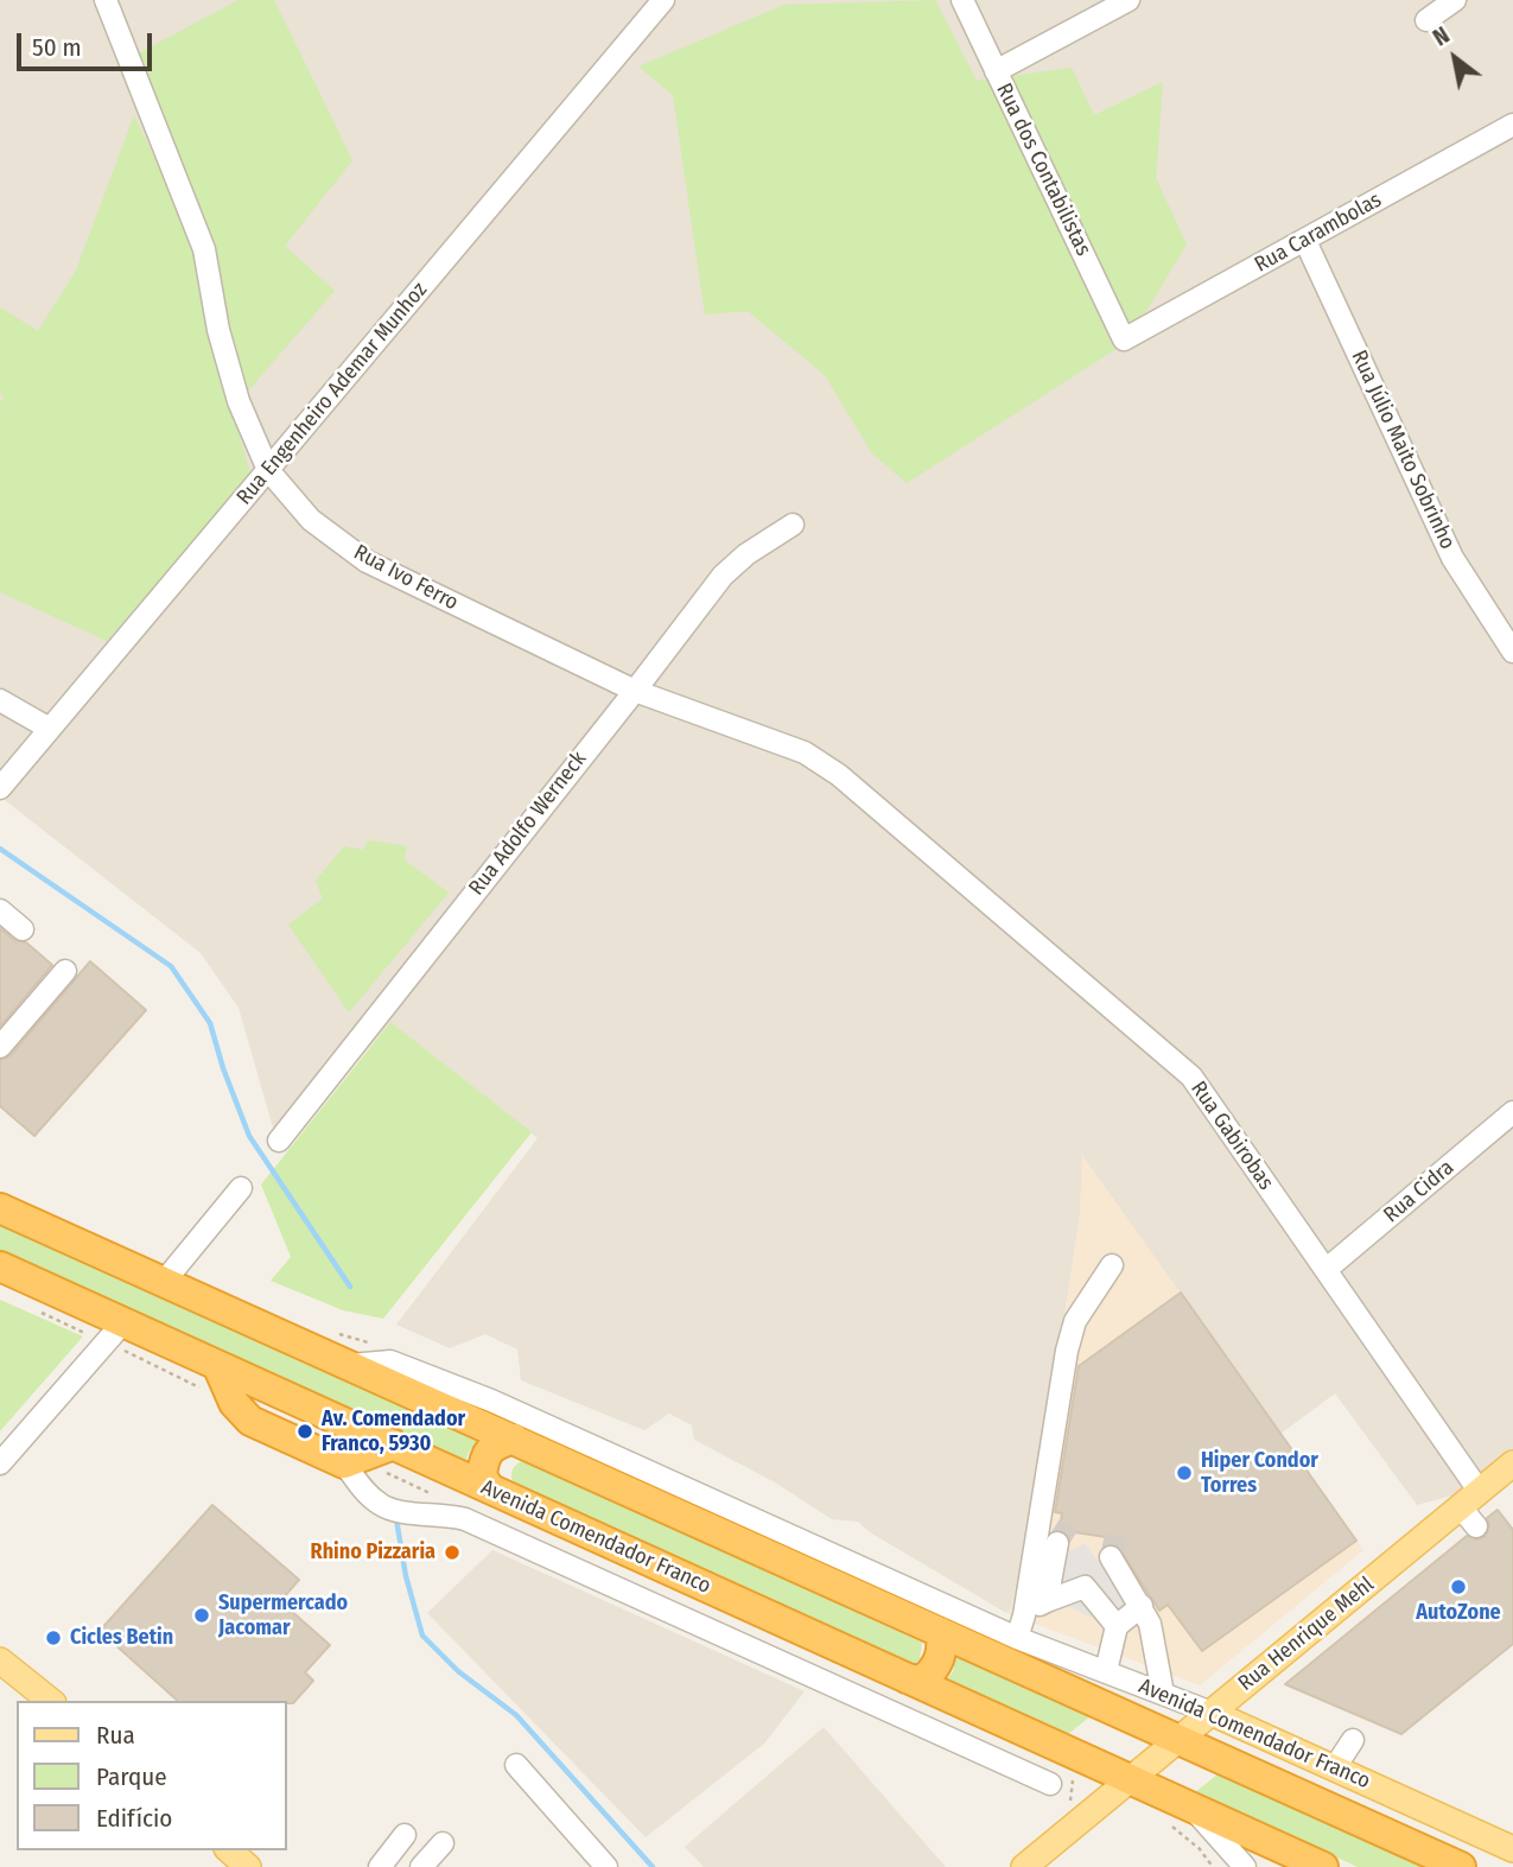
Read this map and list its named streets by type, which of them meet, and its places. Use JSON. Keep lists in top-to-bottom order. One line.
{"streets":{"highway":["Avenida Comendador Franco"],"main road":["Rua Henrique Mehl"],"street":["Rua dos Contabilistas","Rua Carambolas","Rua Engenheiro Ademar Munhoz","Rua Júlio Maito Sobrinho","Rua Ivo Ferro","Rua Adolfo Werneck","Rua Gabirobas","Rua Cidra"]},"crossings":[["Rua dos Contabilistas","Rua Carambolas"],["Rua Carambolas","Rua Júlio Maito Sobrinho"],["Rua Engenheiro Ademar Munhoz","Rua Ivo Ferro"],["Rua Ivo Ferro","Rua Adolfo Werneck"],["Rua Ivo Ferro","Rua Gabirobas"],["Rua Gabirobas","Rua Cidra"],["Rua Gabirobas","Rua Henrique Mehl"],["Avenida Comendador Franco","Rua Henrique Mehl"]],"places":["Av. Comendador Franco, 5930","Hiper Condor Torres","Rhino Pizzaria","AutoZone","Supermercado Jacomar","Cicles Betin"],"legend":["Rua","Parque","Edifício"],"scale_bar":"50 m","north":"top left"}
